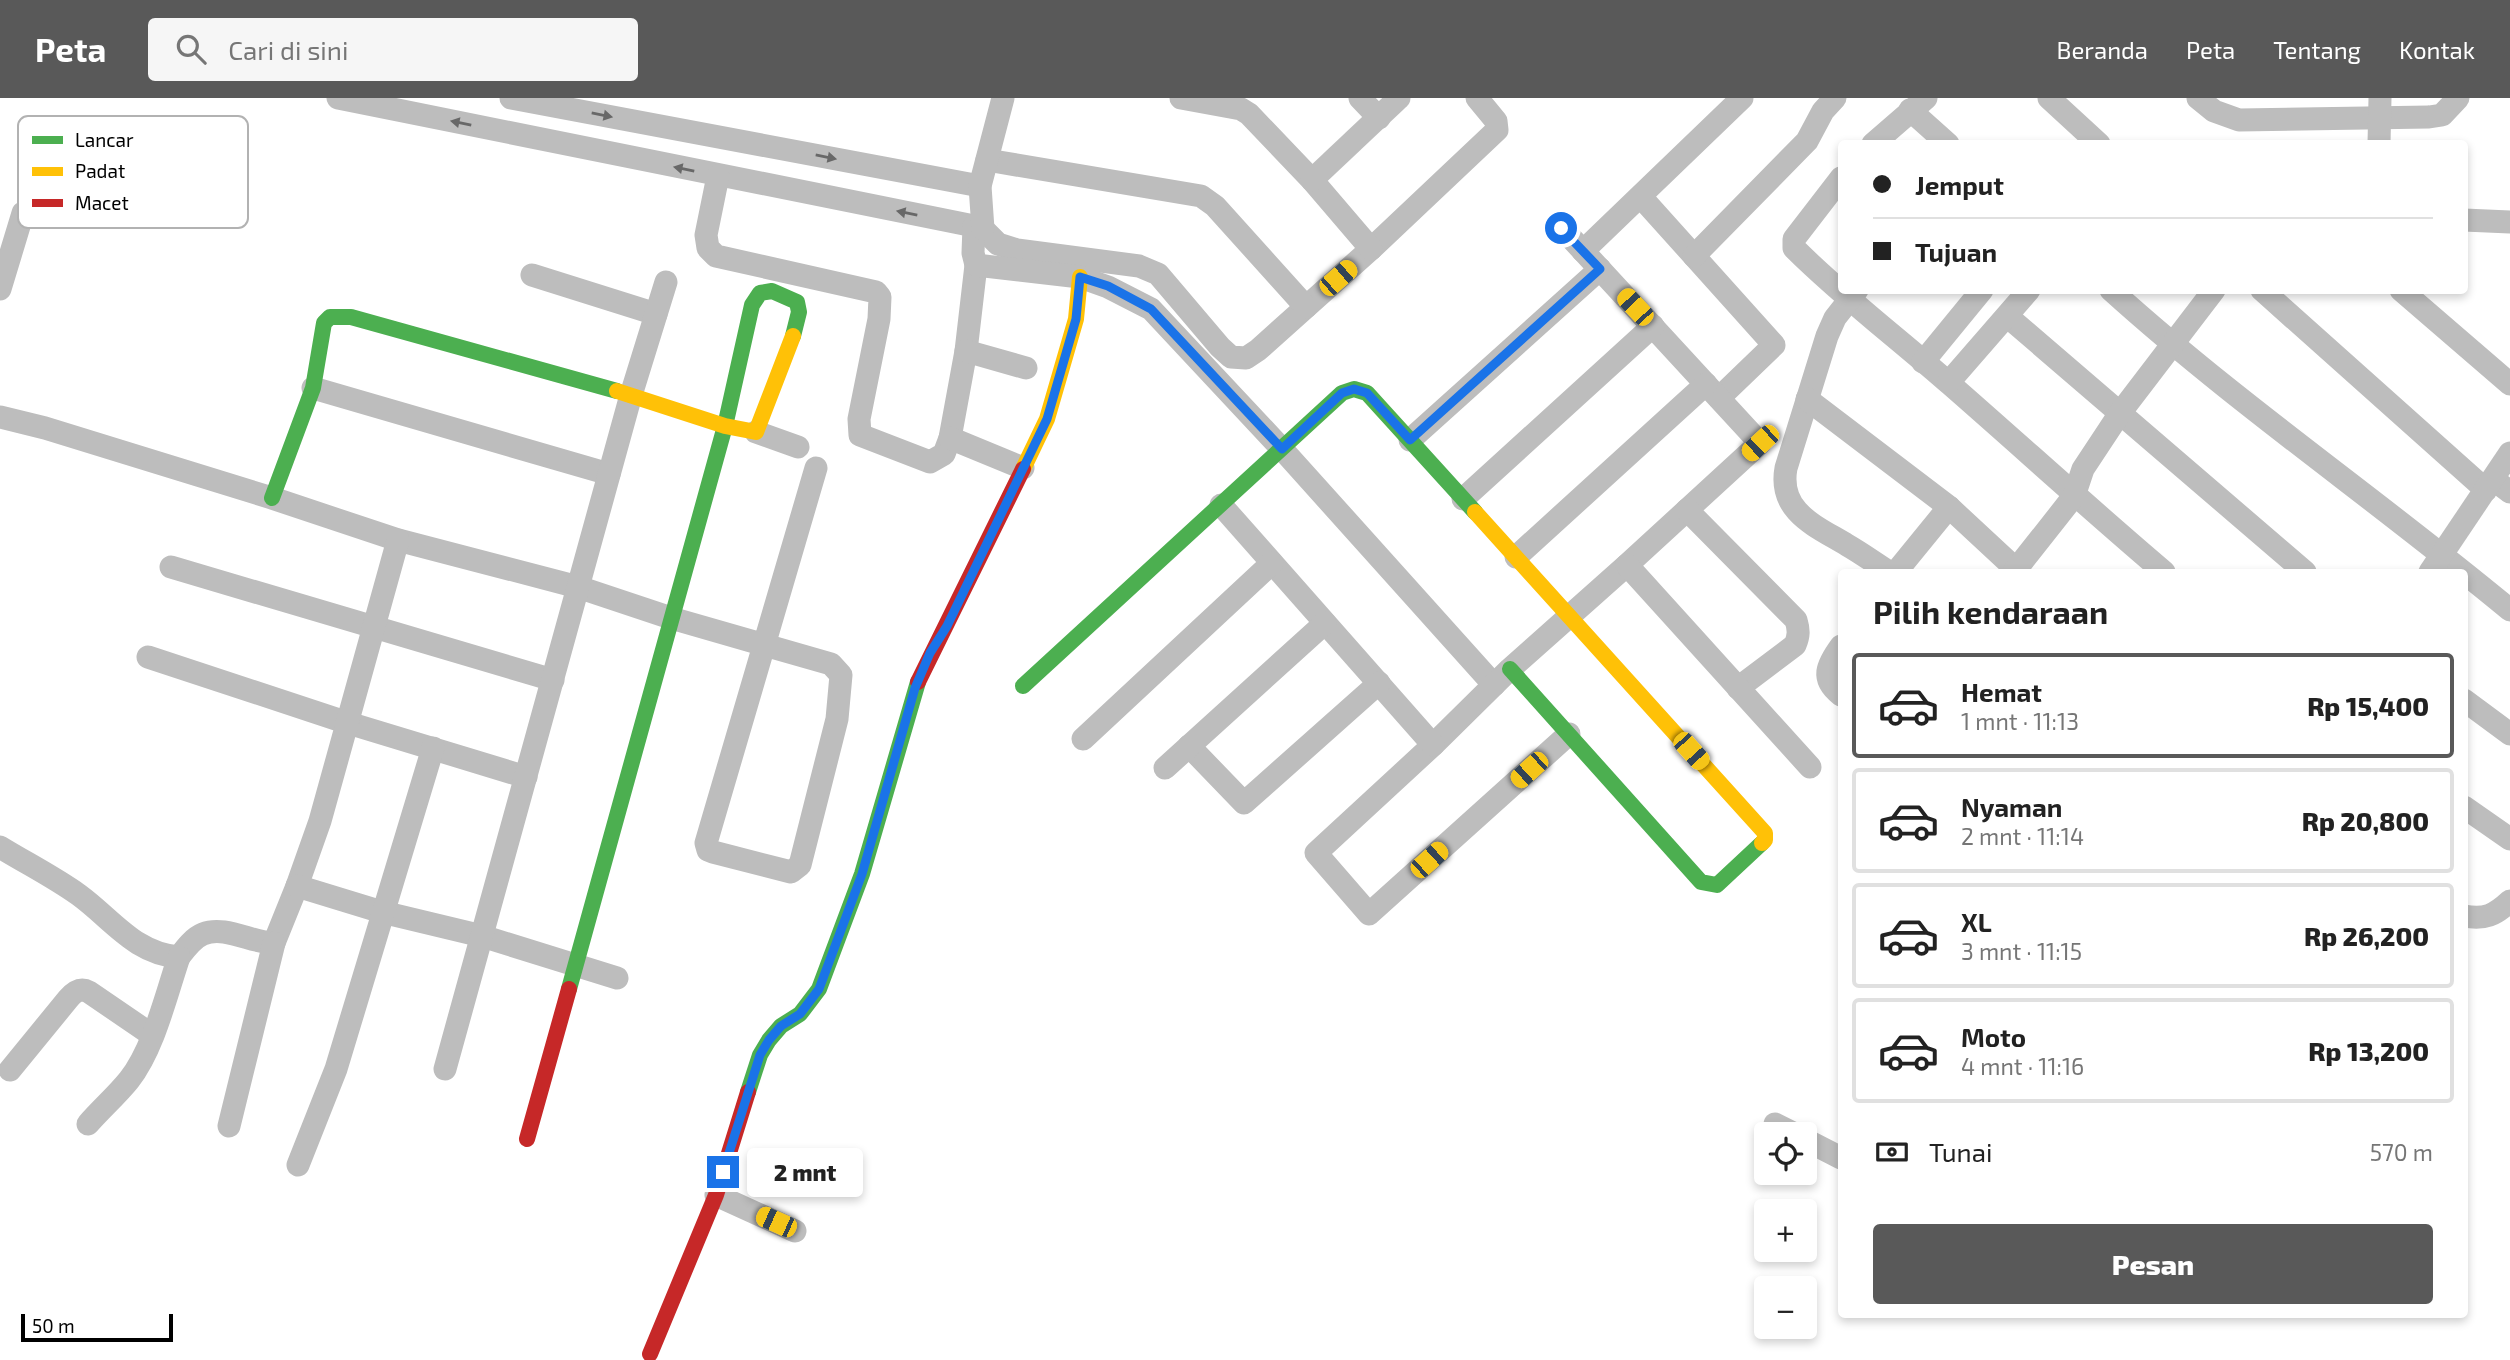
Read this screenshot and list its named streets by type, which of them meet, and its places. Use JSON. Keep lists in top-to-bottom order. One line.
{"legend":["Lancar","Padat","Macet"],"scale_bar":"50 m","page":{"header":"Peta","search":"Cari di sini","nav":["Beranda","Peta","Tentang","Kontak"],"banner":["Jemput","Tujuan"],"heading":"Pilih kendaraan","list":[{"name":"Hemat","note":"1 mnt · 11:13","value":"Rp 15,400"},{"name":"Nyaman","note":"2 mnt · 11:14","value":"Rp 20,800"},{"name":"XL","note":"3 mnt · 11:15","value":"Rp 26,200"},{"name":"Moto","note":"4 mnt · 11:16","value":"Rp 13,200"}],"pay":["Tunai","570 m"],"map_buttons":["+","−"],"bubble":"2 mnt","buttons":"Pesan","scale":"50 m"}}
